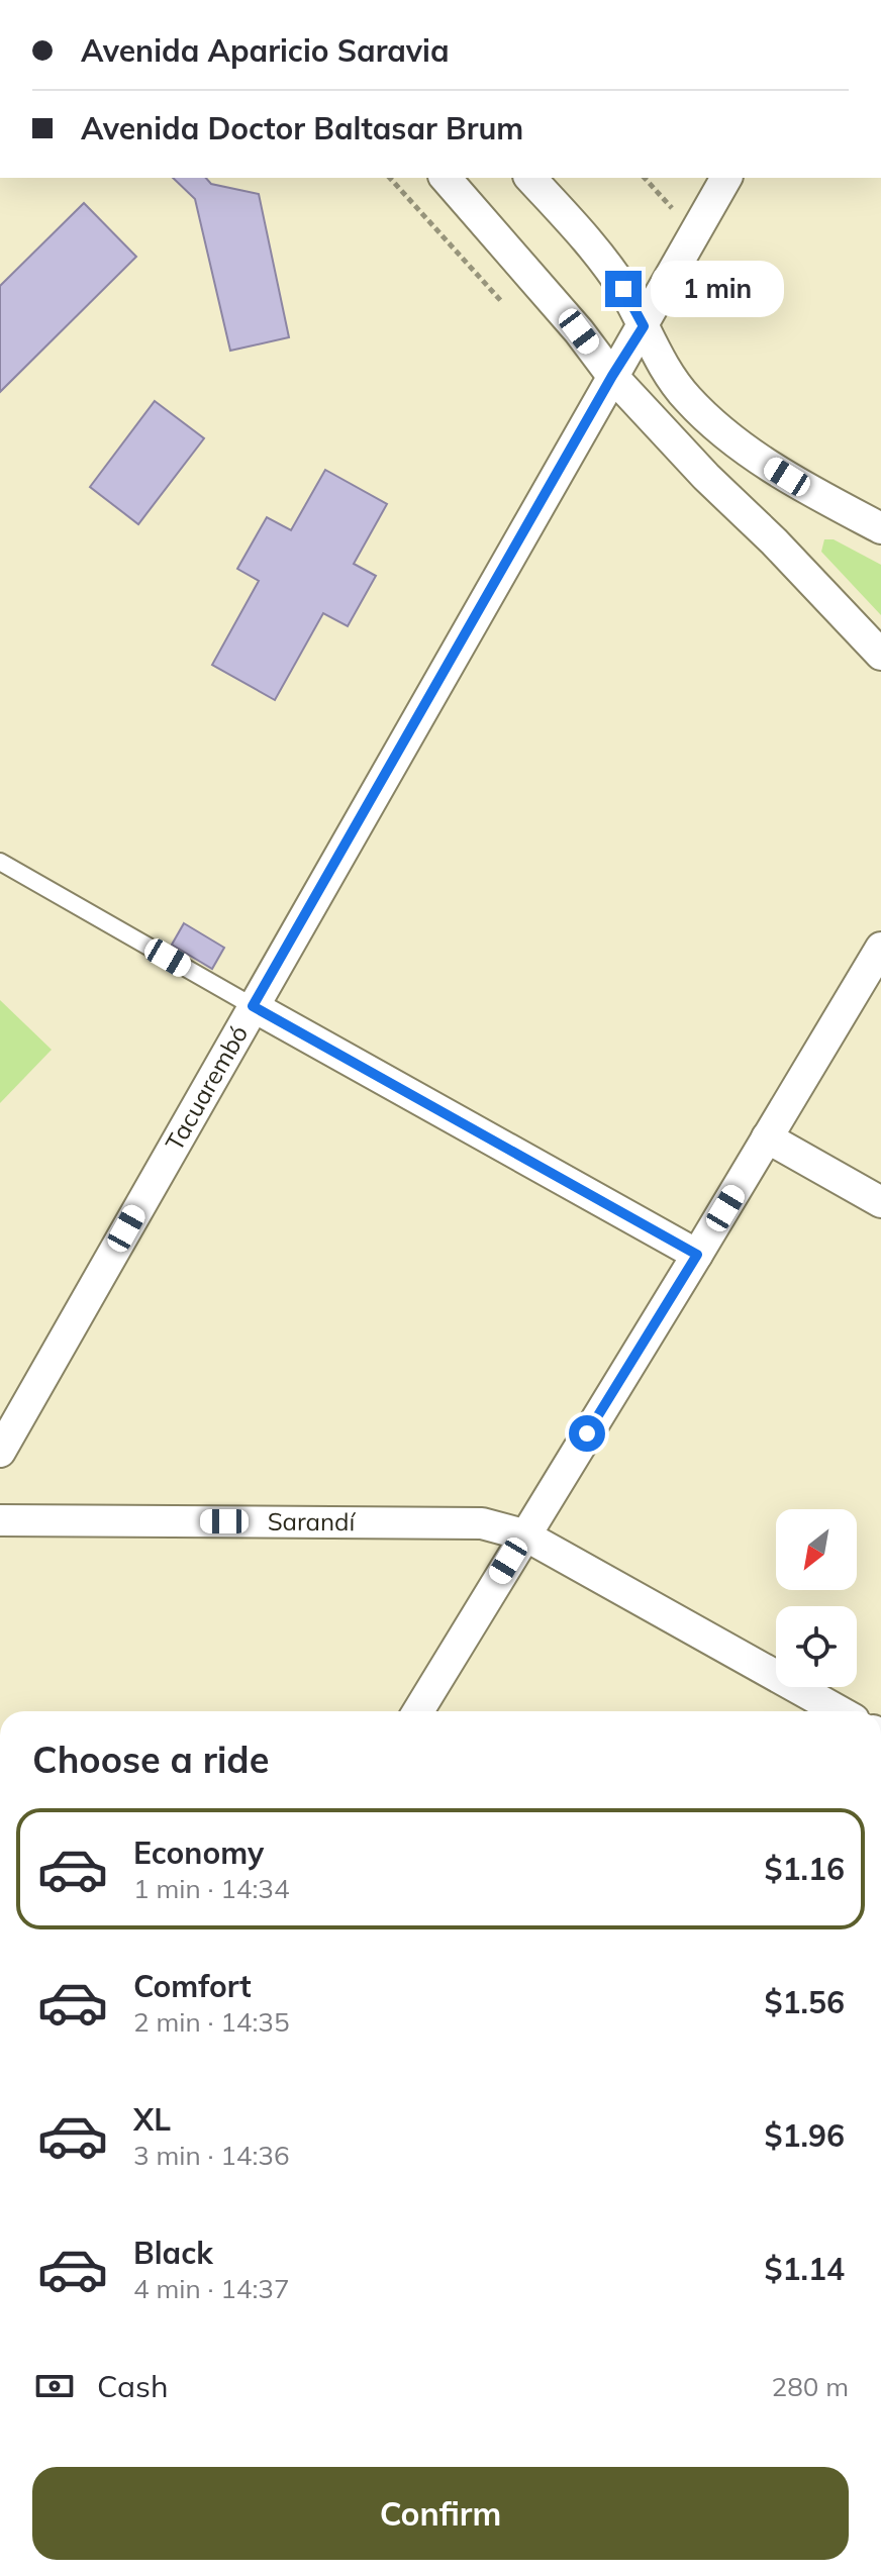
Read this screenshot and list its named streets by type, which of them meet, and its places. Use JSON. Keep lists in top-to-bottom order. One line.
{"streets":{"street":["Tacuarembó","Sarandí"]},"north":"bottom left","page":{"banner":["Avenida Aparicio Saravia","Avenida Doctor Baltasar Brum"],"bubble":"1 min","heading":"Choose a ride","list":[{"name":"Economy","note":"1 min · 14:34","value":"$1.16"},{"name":"Comfort","note":"2 min · 14:35","value":"$1.56"},{"name":"XL","note":"3 min · 14:36","value":"$1.96"},{"name":"Black","note":"4 min · 14:37","value":"$1.14"}],"pay":["Cash","280 m"],"buttons":"Confirm"}}
